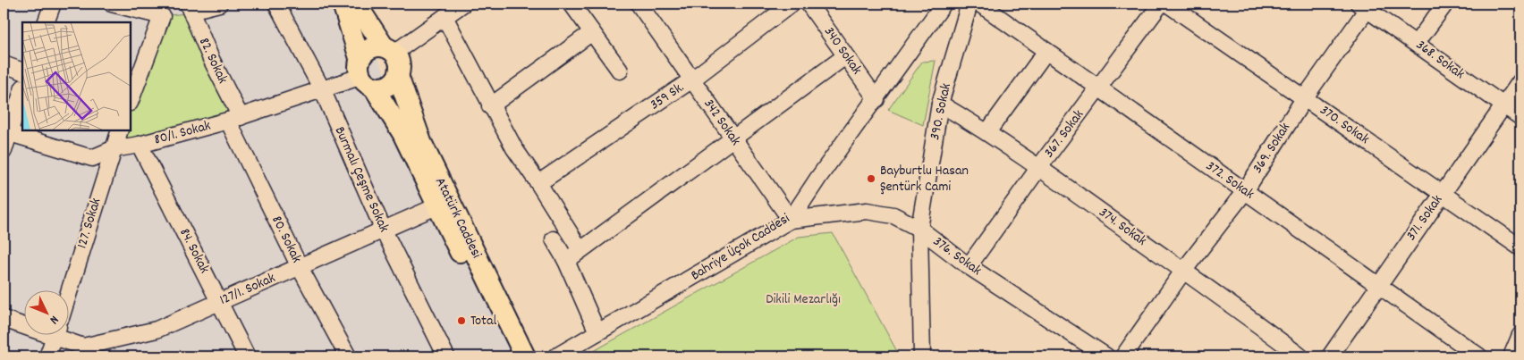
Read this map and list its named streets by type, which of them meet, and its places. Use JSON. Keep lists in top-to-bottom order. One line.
{"streets":{"main road":["Atatürk Caddesi"],"street":["340 Sokak","368. Sokak","82. Sokak","359 Sk.","390. Sokak","342 Sokak","370. Sokak","80/1. Sokak","367. Sokak","369. Sokak","Burmalı Çeşme Sokak","372. Sokak","371. Sokak","127. Sokak","374. Sokak","80. Sokak","Bahriye Üçok Caddesi","84. Sokak","376. Sokak","127/1. Sokak"]},"crossings":[["340 Sokak","Bahriye Üçok Caddesi"],["368. Sokak","369. Sokak"],["368. Sokak","371. Sokak"],["82. Sokak","80/1. Sokak"],["82. Sokak","80. Sokak"],["359 Sk.","342 Sokak"],["390. Sokak","374. Sokak"],["390. Sokak","376. Sokak"],["342 Sokak","Bahriye Üçok Caddesi"],["342 Sokak","376. Sokak"],["370. Sokak","369. Sokak"],["370. Sokak","371. Sokak"],["80/1. Sokak","Burmalı Çeşme Sokak"],["80/1. Sokak","Atatürk Caddesi"],["80/1. Sokak","127. Sokak"],["80/1. Sokak","80. Sokak"],["80/1. Sokak","84. Sokak"],["367. Sokak","372. Sokak"],["367. Sokak","374. Sokak"],["367. Sokak","376. Sokak"],["369. Sokak","372. Sokak"],["369. Sokak","374. Sokak"],["Burmalı Çeşme Sokak","127/1. Sokak"],["372. Sokak","371. Sokak"],["Atatürk Caddesi","127/1. Sokak"],["80. Sokak","127/1. Sokak"],["Bahriye Üçok Caddesi","376. Sokak"],["84. Sokak","127/1. Sokak"]],"parks":["Dikili Mezarlığı"],"places":["Bayburtlu Hasan Şentürk Cami","Total"],"north":"bottom right"}
